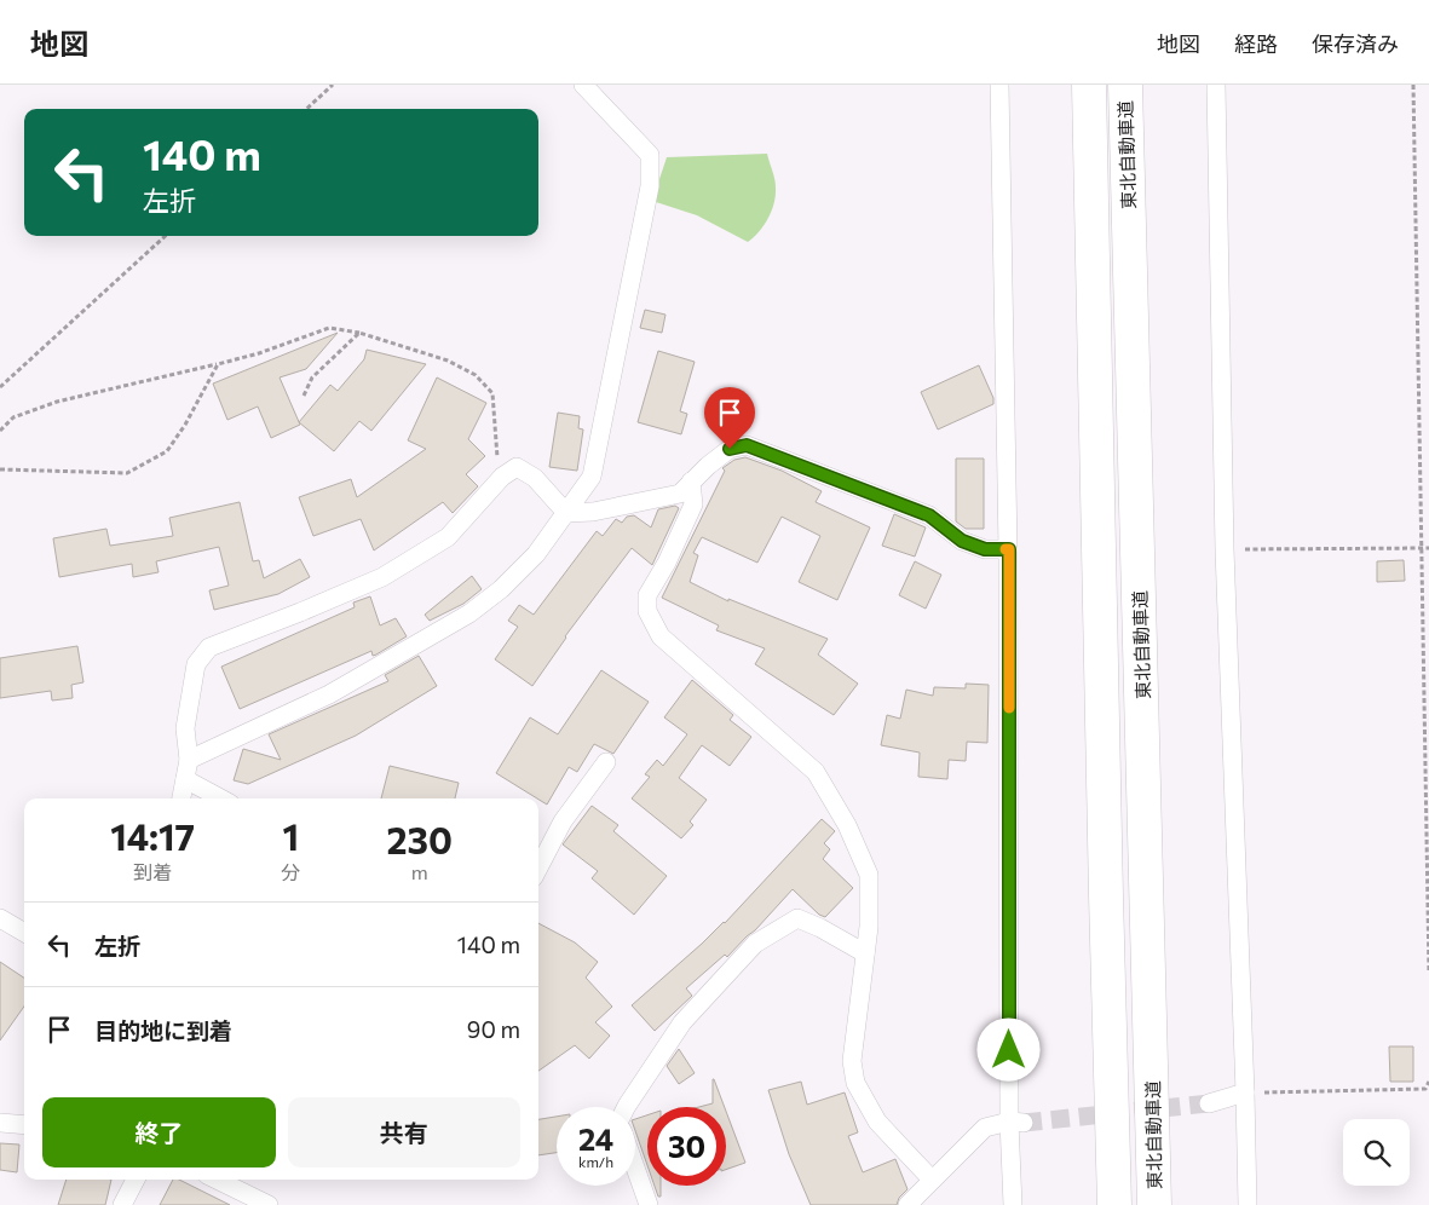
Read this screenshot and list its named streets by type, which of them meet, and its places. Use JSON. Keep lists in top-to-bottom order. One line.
{"streets":{"highway":["東北自動車道"]},"page":{"header":"地図","nav":["地図","経路","保存済み"],"turn":["140 m","左折"],"eta":["14:17","到着","1","分","230","m"],"list":[{"name":"左折","value":"140 m"},{"name":"目的地に到着","value":"90 m"}],"buttons":["終了","共有"],"speed":"24 km/h","limit":"30"}}
